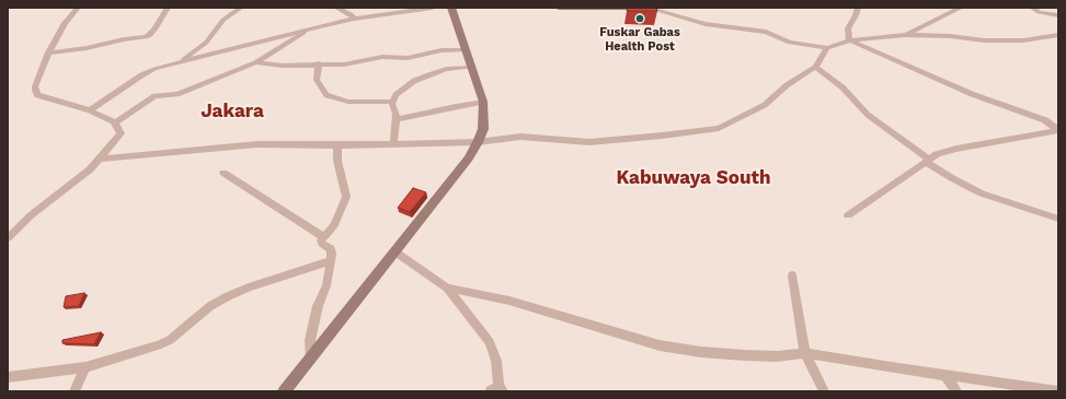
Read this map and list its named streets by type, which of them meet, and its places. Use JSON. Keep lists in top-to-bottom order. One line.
{"districts":["Jakara","Kabuwaya South"],"places":["Fuskar Gabas Health Post"]}
